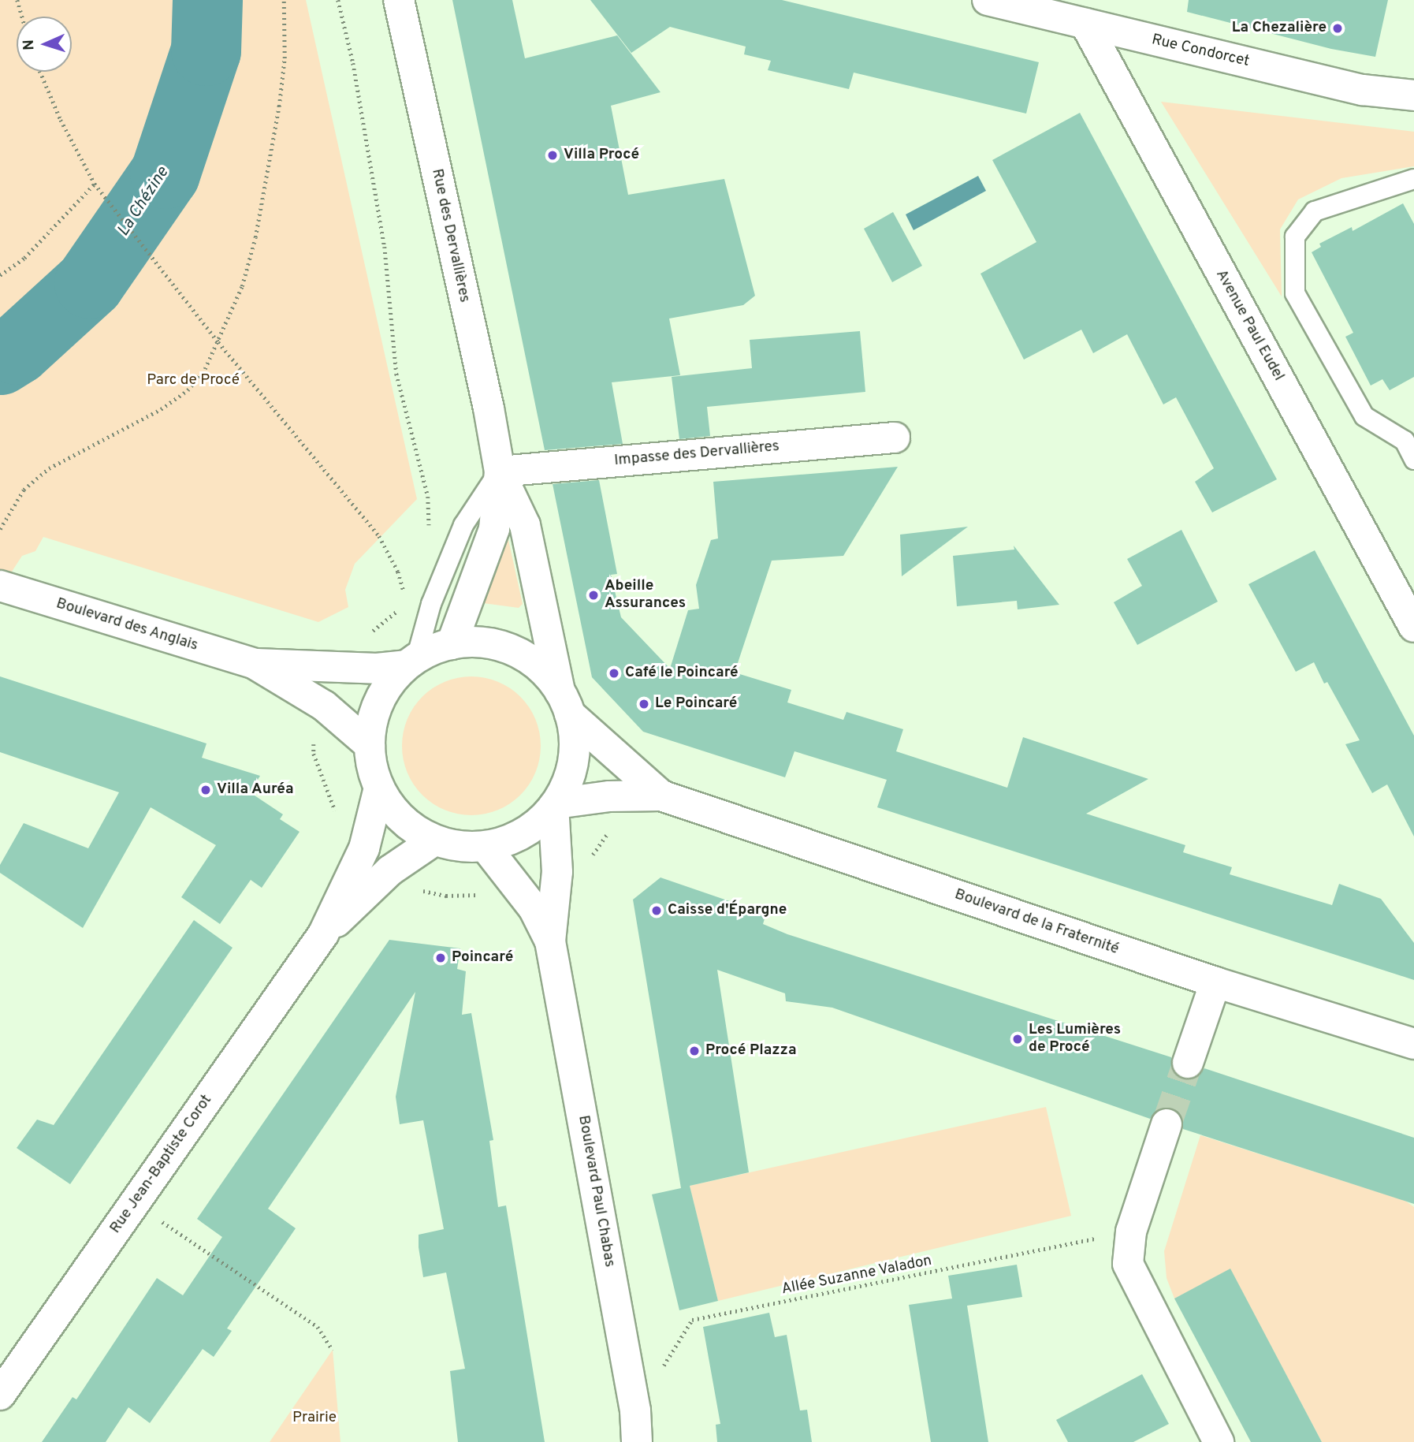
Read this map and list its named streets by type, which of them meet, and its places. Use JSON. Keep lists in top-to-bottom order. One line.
{"streets":{"main road":["Rue Condorcet","Rue des Dervallières","Avenue Paul Eudel","Impasse des Dervallières","Boulevard des Anglais","Boulevard de la Fraternité","Rue Jean-Baptiste Corot","Boulevard Paul Chabas"],"path":["Allée Suzanne Valadon"]},"crossings":[["Rue Condorcet","Avenue Paul Eudel"],["Rue des Dervallières","Impasse des Dervallières"],["Rue des Dervallières","Boulevard des Anglais"],["Rue des Dervallières","Boulevard de la Fraternité"],["Rue des Dervallières","Boulevard Paul Chabas"],["Boulevard des Anglais","Boulevard de la Fraternité"],["Boulevard de la Fraternité","Boulevard Paul Chabas"],["Boulevard Paul Chabas","Allée Suzanne Valadon"]],"water":["La Chézine"],"parks":["Parc de Procé","Prairie"],"places":["La Chezalière","Villa Procé","Abeille Assurances","Café le Poincaré","Le Poincaré","Villa Auréa","Caisse d'Épargne","Poincaré","Les Lumières de Procé","Procé Plazza"],"north":"left"}
